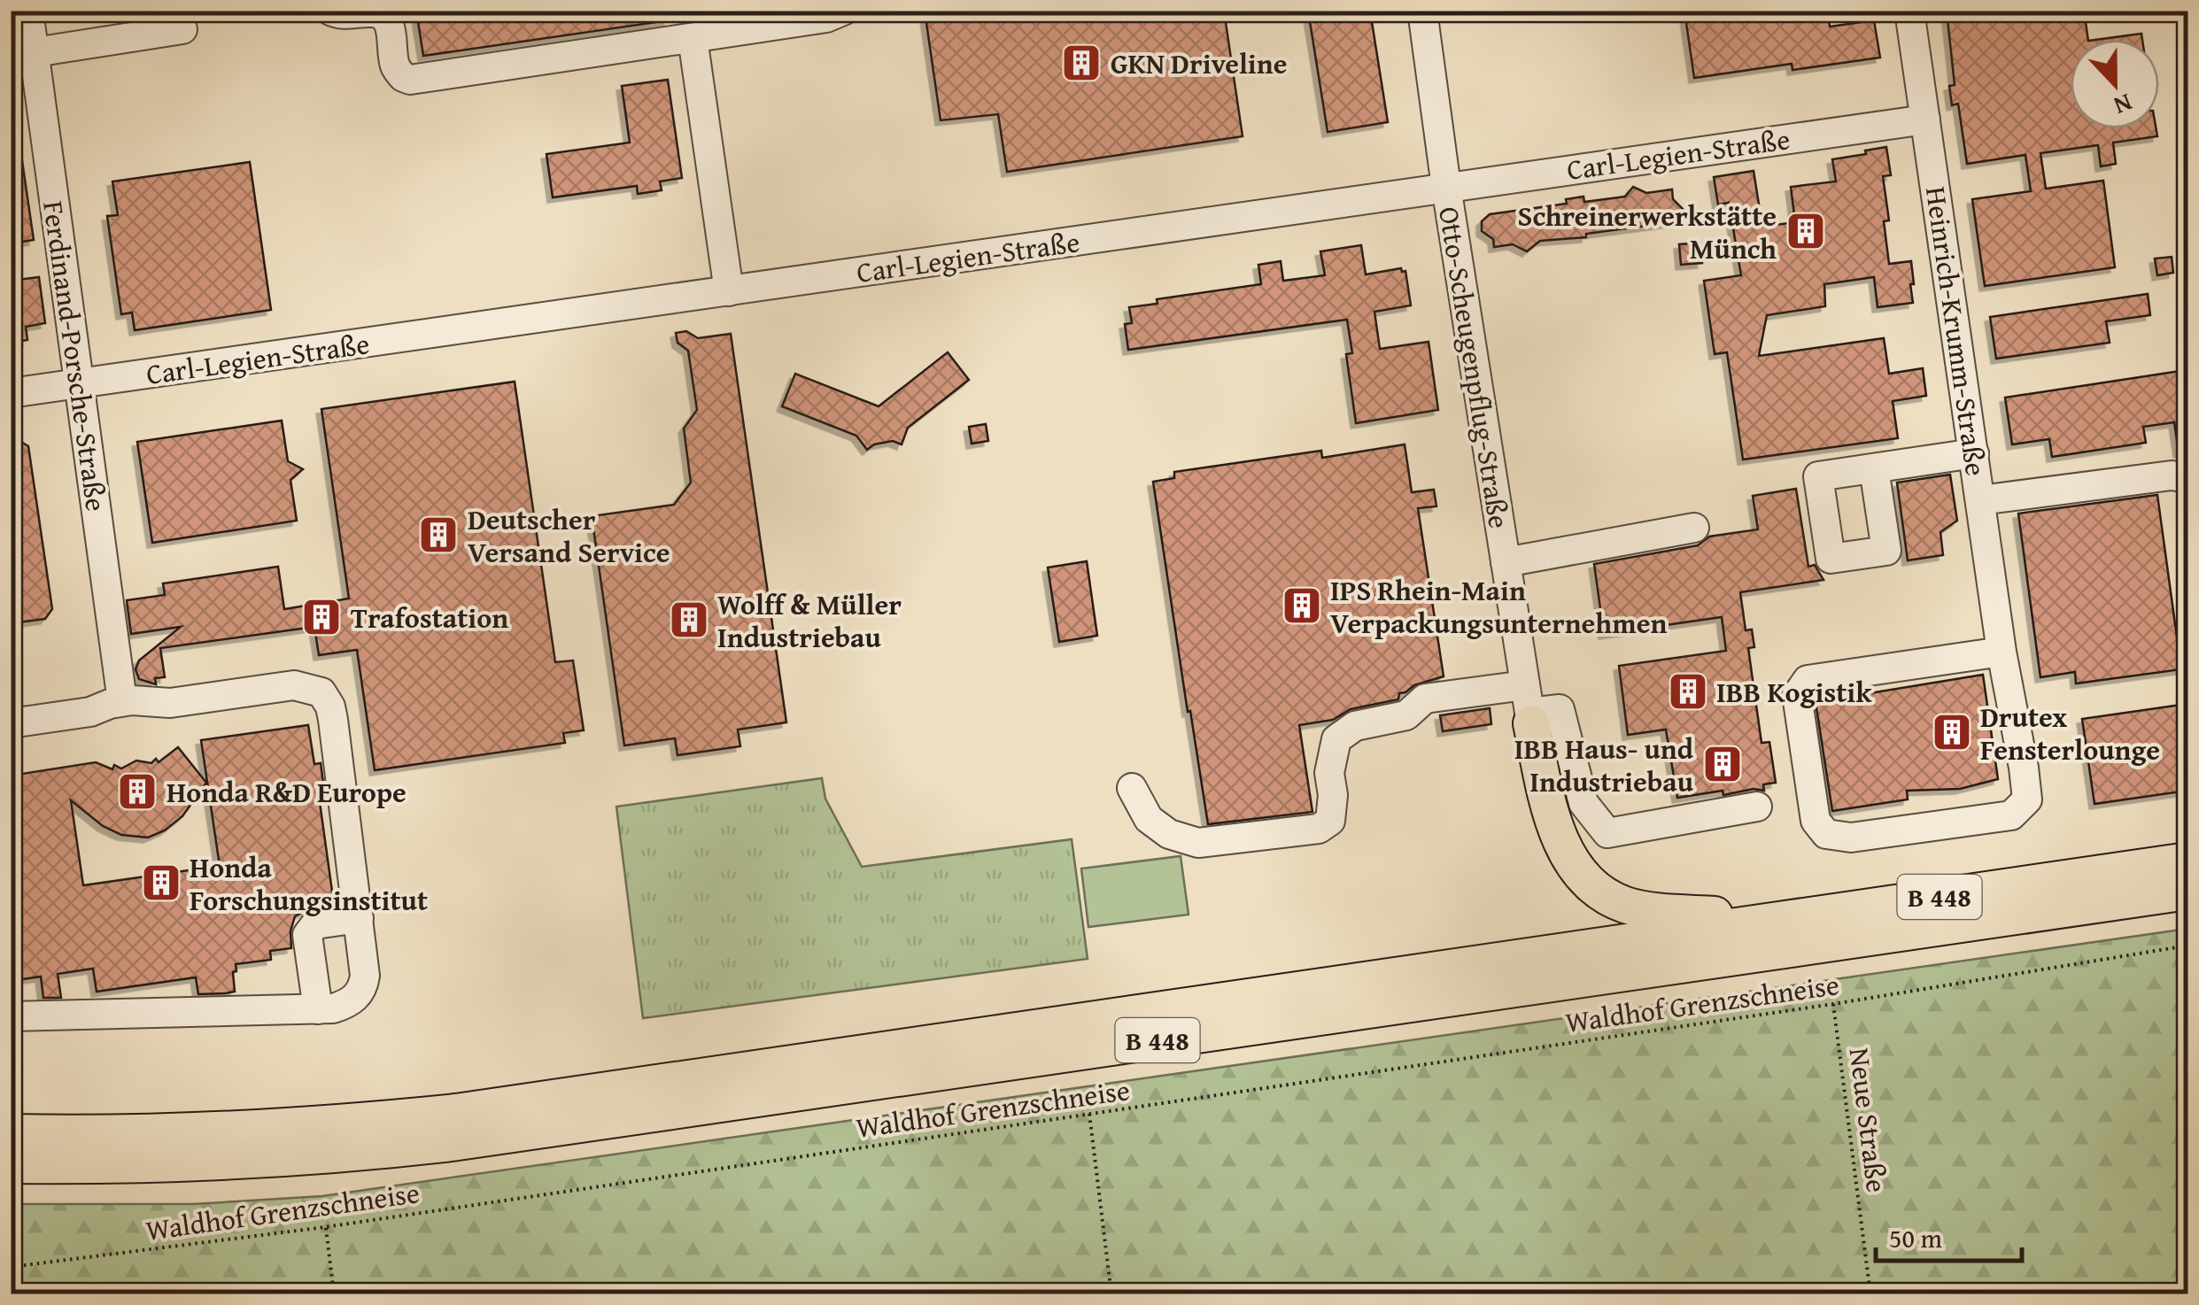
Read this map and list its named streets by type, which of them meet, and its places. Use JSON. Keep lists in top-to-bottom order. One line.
{"streets":{"main road":["B 448"],"street":["Carl-Legien-Straße","Heinrich-Krumm-Straße","Ferdinand-Porsche-Straße","Otto-Scheugenpflug-Straße"],"path":["Waldhof Grenzschneise","Neue Straße"]},"crossings":[["Carl-Legien-Straße","Heinrich-Krumm-Straße"],["Carl-Legien-Straße","Ferdinand-Porsche-Straße"],["Carl-Legien-Straße","Otto-Scheugenpflug-Straße"],["Waldhof Grenzschneise","Neue Straße"]],"places":{"building":["GKN Driveline","Schreinerwerkstätte Münch","Deutscher Versand Service","IPS Rhein-Main Verpackungsunternehmen","Trafostation","Wolff & Müller Industriebau","IBB Kogistik","Drutex Fensterlounge","IBB Haus- und Industriebau","Honda R&D Europe","Honda Forschungsinstitut"]},"scale_bar":"50 m","north":"bottom"}
